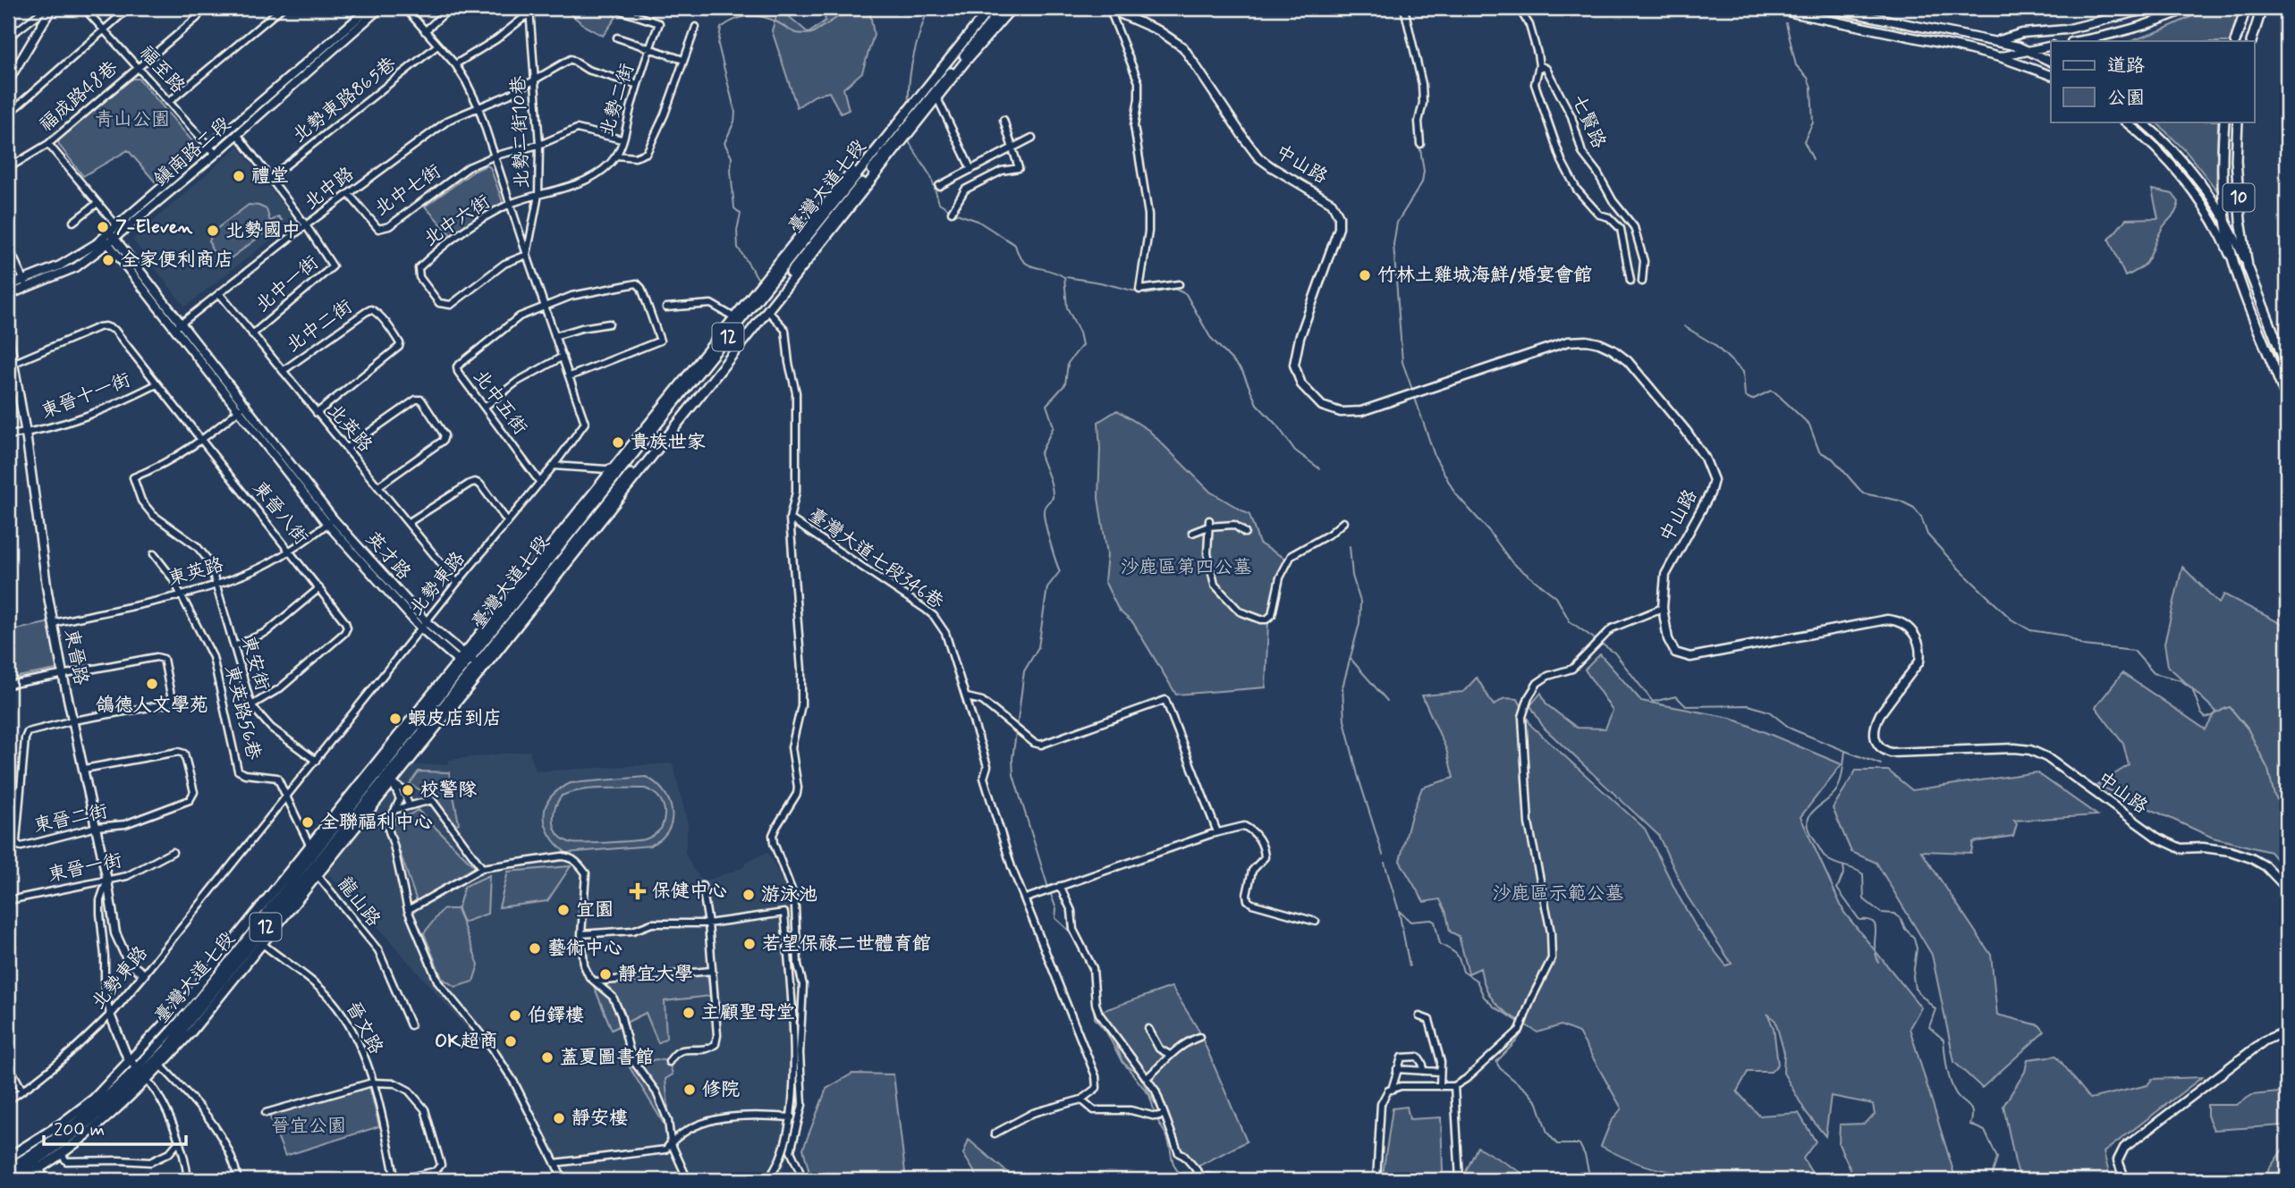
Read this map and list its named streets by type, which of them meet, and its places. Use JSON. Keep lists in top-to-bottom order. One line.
{"streets":{"main road":["臺灣大道七段","10","12"],"street":["福至路","福成路48巷","北勢東路865巷","北勢二街","七賢路","北勢二街10巷","鎮南路二段","中山路","北中路","北中七街","北中六街","北中一街","北中二街","東晉十一街","北中五街","北英路","東晉八街","英才路","臺灣大道七段346巷","東英路","北勢東路","東晉路","東安街","東英路56巷","東晉二街","東晉一街","龍山路","晉文路"]},"crossings":[["福至路","福成路48巷"],["福至路","鎮南路二段"],["北勢東路865巷","北中一街"],["北勢東路865巷","北勢東路"],["北勢二街","北勢二街10巷"],["北勢二街","北中路"],["北勢二街","北中六街"],["北勢二街","北勢東路"],["北勢二街10巷","北中路"],["北勢二街10巷","北中六街"],["北勢二街10巷","北勢東路"],["鎮南路二段","北中一街"],["鎮南路二段","英才路"],["臺灣大道七段","12"],["臺灣大道七段","英才路"],["臺灣大道七段","東英路56巷"],["臺灣大道七段","龍山路"],["臺灣大道七段","晉文路"],["北中路","北中七街"],["北中路","北中一街"],["北中路","北英路"],["北中路","英才路"],["北中路","北勢東路"],["北中七街","北勢東路"],["北中六街","北勢東路"],["北中一街","北英路"],["北中二街","北英路"],["東晉十一街","東晉八街"],["東晉十一街","東晉路"],["北中五街","北勢東路"],["北英路","北勢東路"],["東晉八街","東英路"],["東晉八街","東晉路"],["東晉八街","東安街"],["英才路","東英路"],["英才路","北勢東路"],["東英路","東晉路"],["東英路","東安街"],["東英路","東英路56巷"],["北勢東路","東晉路"],["北勢東路","東安街"],["北勢東路","東英路56巷"],["東晉路","東晉二街"],["東晉路","東晉一街"]],"parks":["青山公園","沙鹿區第四公墓","沙鹿區示範公墓","晉宜公園"],"places":{"other":["禮堂","7-Eleven","北勢國中","全家便利商店","竹林土雞城海鮮/婚宴會館","貴族世家","鴿德人文學苑","蝦皮店到店","校警隊","全聯福利中心","游泳池","宜園","若望保祿二世體育館","藝術中心","靜宜大學","主顧聖母堂","伯鐸樓","OK超商","蓋夏圖書館","修院","靜安樓"],"health":["保健中心"]},"legend":["道路","公園"],"scale_bar":"200 m"}
